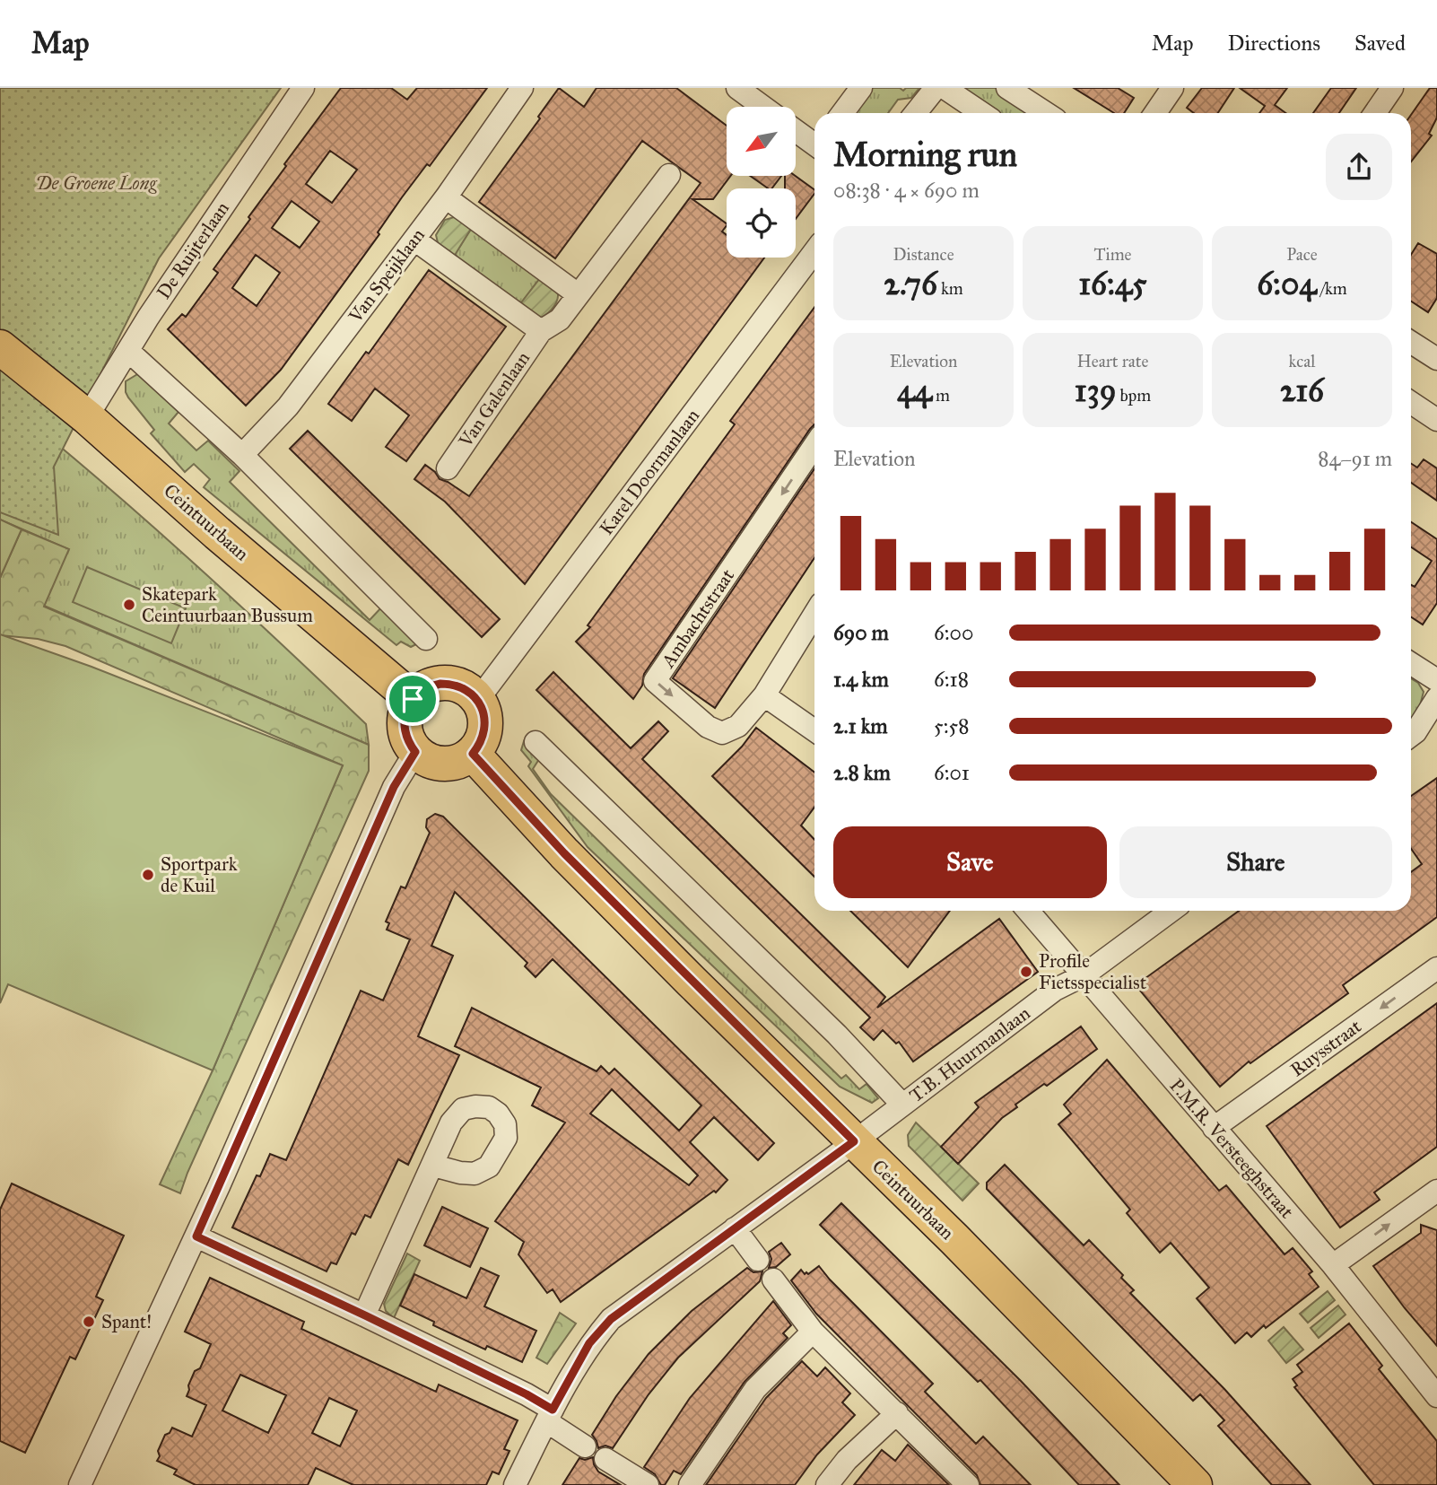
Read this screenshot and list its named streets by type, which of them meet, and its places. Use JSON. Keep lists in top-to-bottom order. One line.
{"streets":{"main road":["Ceintuurbaan"],"street":["De Ruijterlaan","Van Speijklaan","Van Galenlaan","Karel Doormanlaan","Ambachtstraat","Ruysstraat","T.B. Huurmanlaan","P.M.R. Versteeghstraat"]},"crossings":[["De Ruijterlaan","Ceintuurbaan"],["Van Speijklaan","Van Galenlaan"],["Karel Doormanlaan","Ceintuurbaan"],["Ceintuurbaan","T.B. Huurmanlaan"],["Ruysstraat","P.M.R. Versteeghstraat"],["T.B. Huurmanlaan","P.M.R. Versteeghstraat"]],"parks":["De Groene Long"],"places":["Skatepark Ceintuurbaan Bussum","Sportpark de Kuil","Profile Fietsspecialist","Spant!"],"north":"bottom left","page":{"header":"Map","nav":["Map","Directions","Saved"],"heading":["Morning run","08:38 · 4 × 690 m"],"stats":[["Distance","2.76 km"],["Time","16:45"],["Pace","6:04 /km"],["Elevation","44 m"],["Heart rate","139 bpm"],["kcal","216"]],"chart":["Elevation","84–91 m"],"list":[{"name":"690 m","note":"6:00"},{"name":"1.4 km","note":"6:18"},{"name":"2.1 km","note":"5:58"},{"name":"2.8 km","note":"6:01"}],"buttons":["Save","Share"]}}
